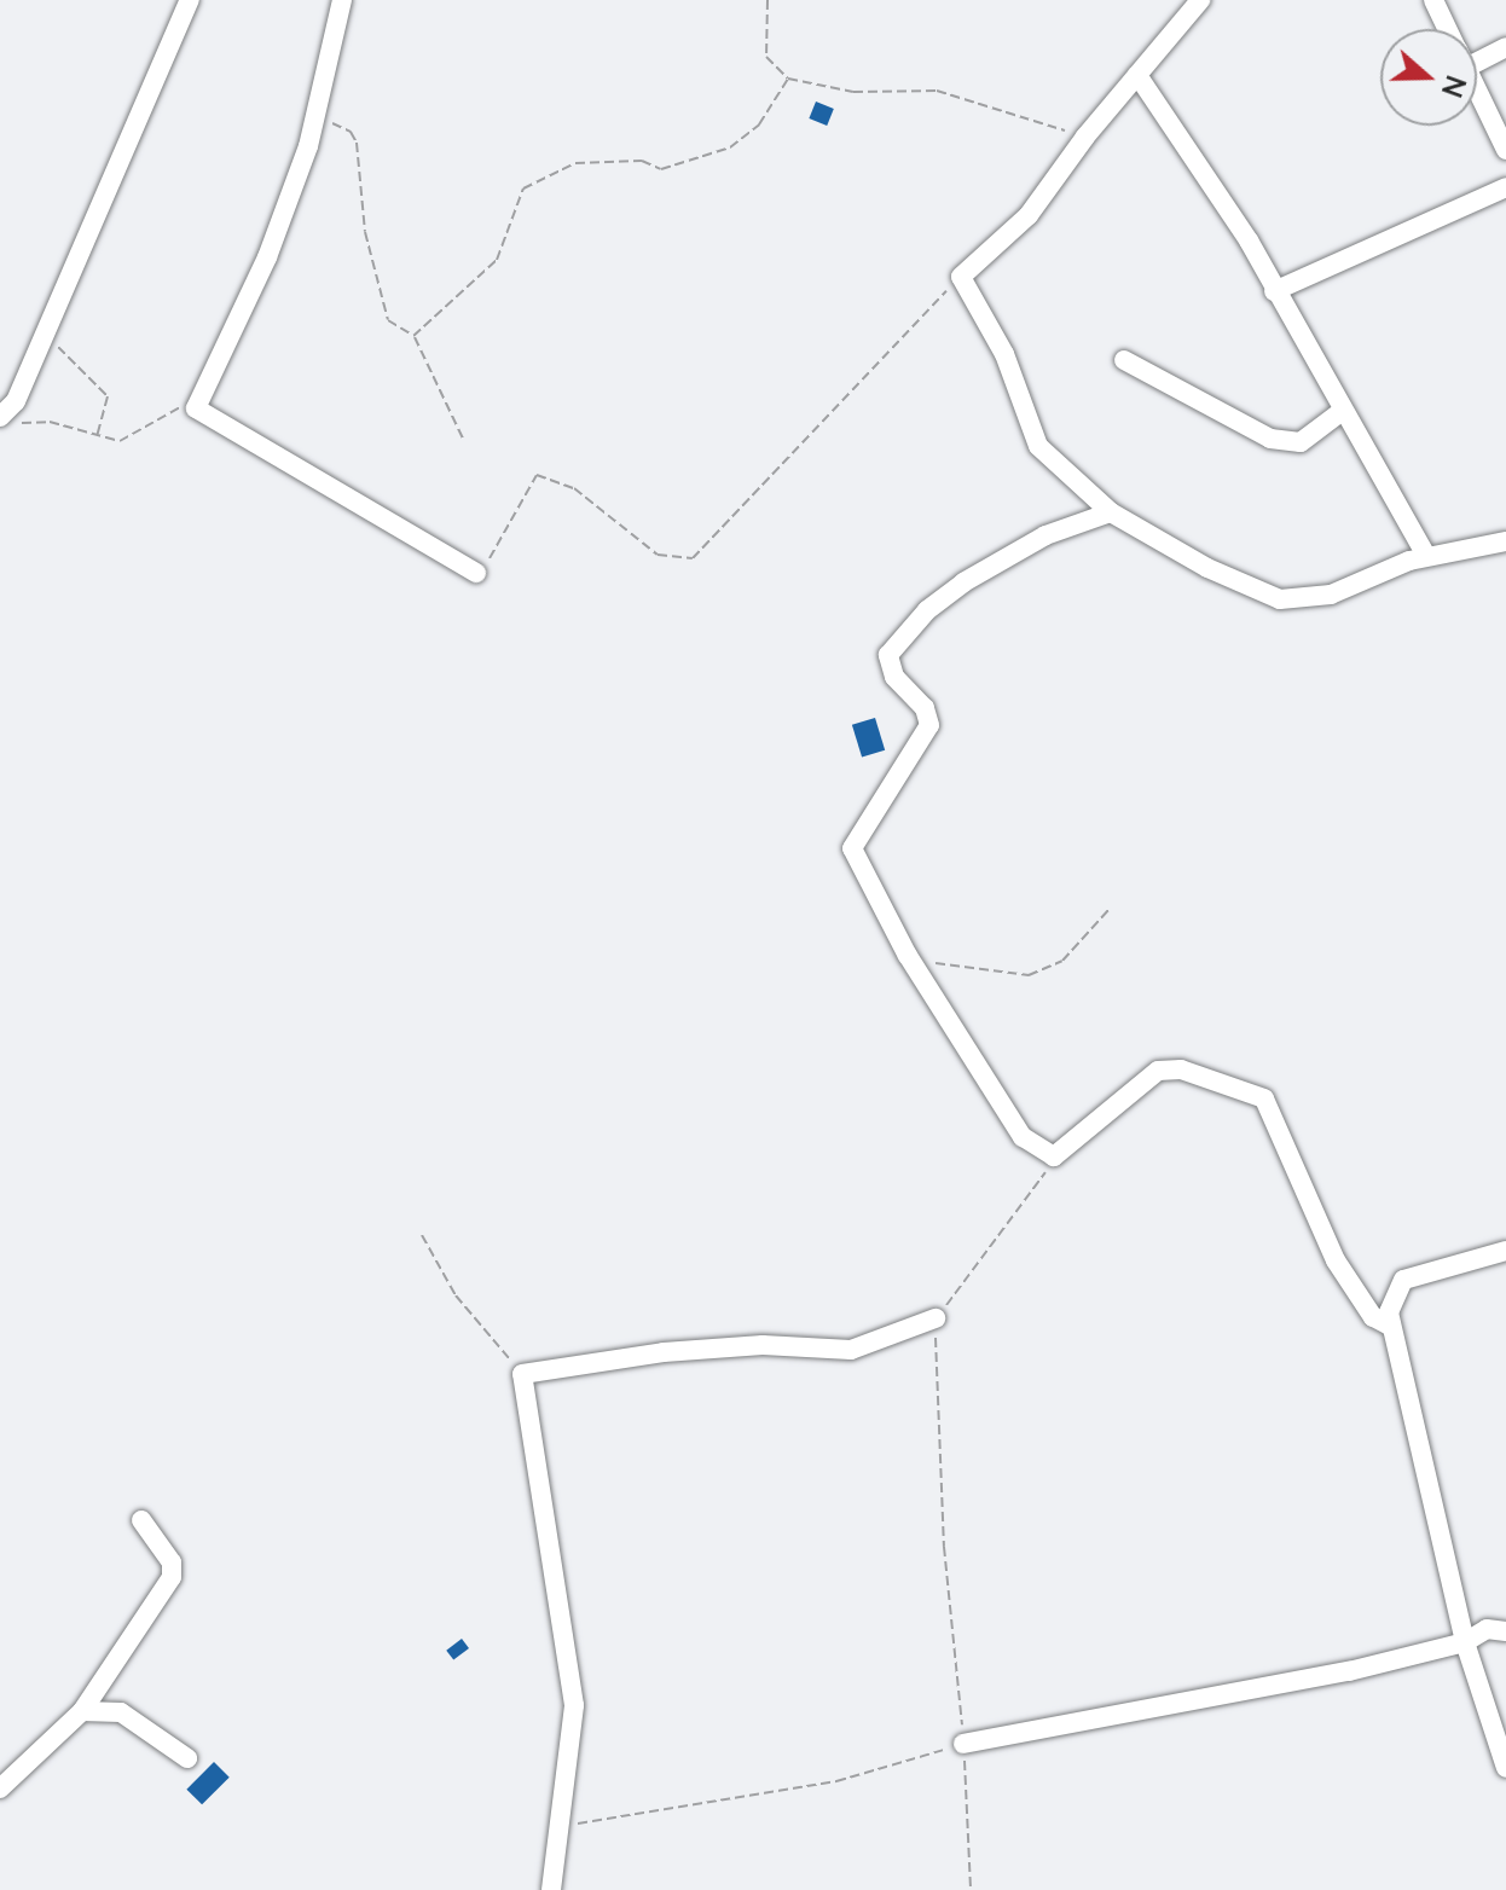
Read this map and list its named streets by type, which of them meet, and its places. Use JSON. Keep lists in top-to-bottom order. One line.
{"north":"right"}
